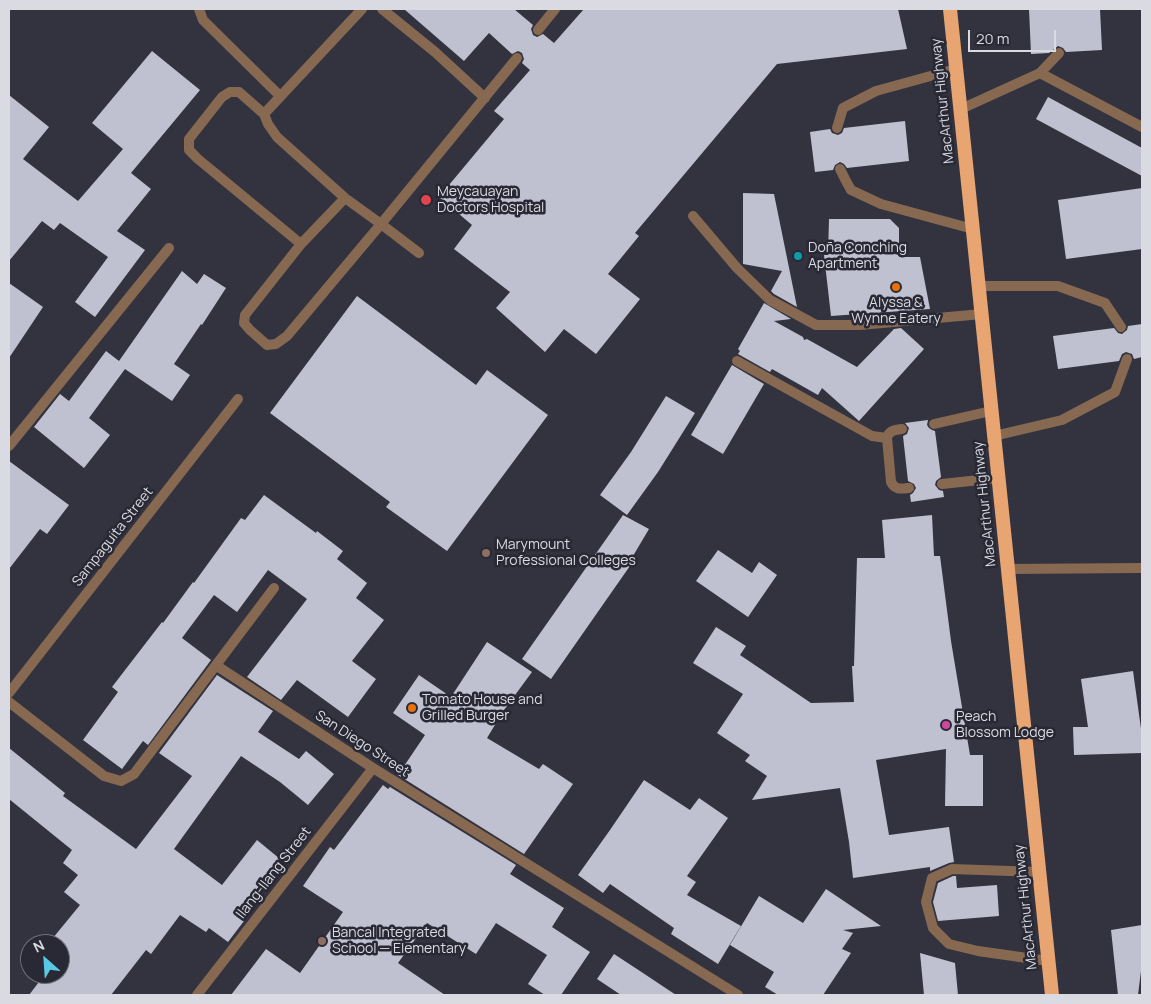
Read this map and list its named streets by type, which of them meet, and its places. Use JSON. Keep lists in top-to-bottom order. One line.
{"streets":{"highway":["MacArthur Highway"],"street":["Sampaguita Street","San Diego Street","Ilang-Ilang Street"]},"crossings":[["San Diego Street","Ilang-Ilang Street"]],"places":["Meycauayan Doctors Hospital","Doña Conching Apartment","Alyssa & Wynne Eatery","Marymount Professional Colleges","Tomato House and Grilled Burger","Peach Blossom Lodge","Bancal Integrated School — Elementary"],"scale_bar":"20 m","north":"top left"}
